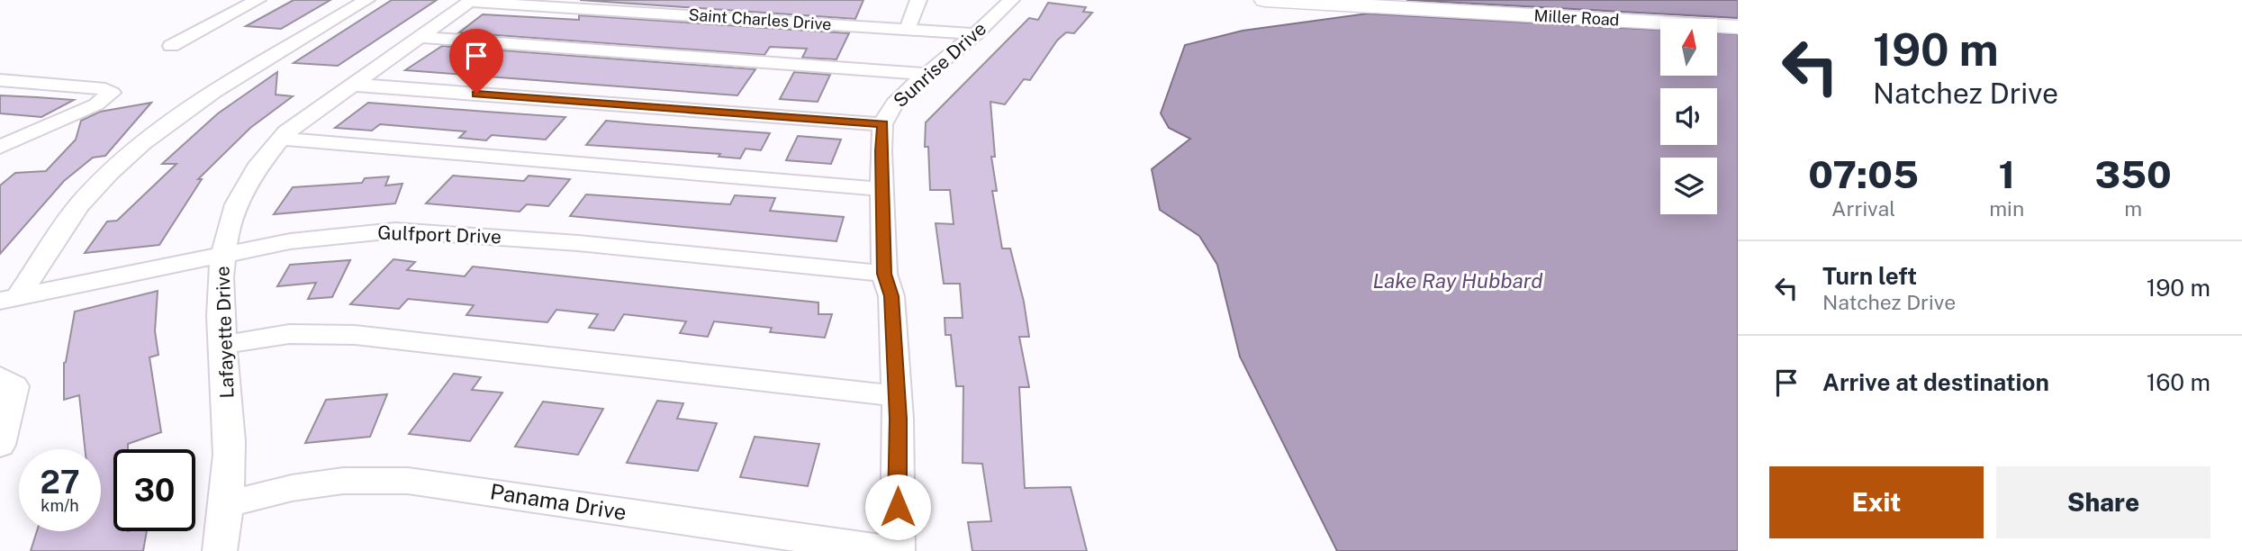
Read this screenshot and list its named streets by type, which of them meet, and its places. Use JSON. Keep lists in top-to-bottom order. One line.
{"streets":{"main road":["Miller Road"],"street":["Saint Charles Drive","Sunrise Drive","Gulfport Drive","Lafayette Drive","Panama Drive"]},"crossings":[["Saint Charles Drive","Sunrise Drive"],["Saint Charles Drive","Lafayette Drive"],["Sunrise Drive","Gulfport Drive"],["Gulfport Drive","Lafayette Drive"],["Lafayette Drive","Panama Drive"]],"water":["Lake Ray Hubbard"],"north":"top","page":{"turn":["190 m","Natchez Drive"],"eta":["07:05","Arrival","1","min","350","m"],"list":[{"name":"Turn left","note":"Natchez Drive","value":"190 m"},{"name":"Arrive at destination","value":"160 m"}],"speed":"27 km/h","limit":"30","buttons":["Exit","Share"]}}
